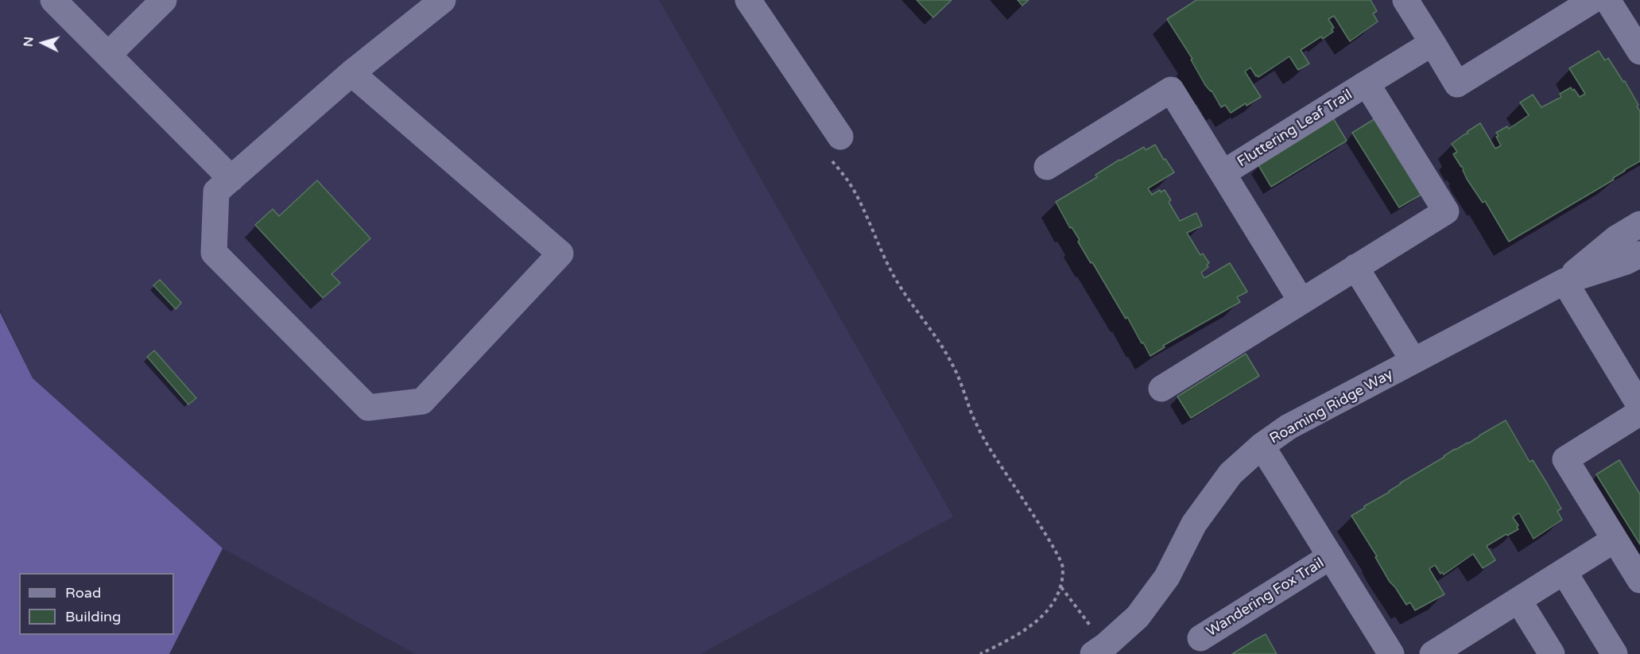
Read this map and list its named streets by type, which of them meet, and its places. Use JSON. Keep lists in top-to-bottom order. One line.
{"streets":{"street":["Fluttering Leaf Trail","Roaming Ridge Way","Wandering Fox Trail"]},"crossings":[["Roaming Ridge Way","Wandering Fox Trail"]],"legend":["Road","Building"],"north":"left"}
